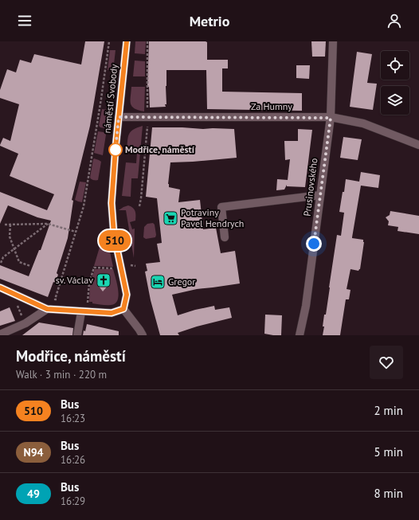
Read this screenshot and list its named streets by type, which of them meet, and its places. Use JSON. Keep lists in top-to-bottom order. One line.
{"streets":{"street":["náměstí Svobody","Za Humny","Prusinovského"]},"crossings":[["náměstí Svobody","Za Humny"],["Za Humny","Prusinovského"]],"places":{"other":["Modřice, náměstí"],"supermarket":["Potraviny Pavel Hendrych"],"church":["sv. Václav"],"hotel":["Gregor"]},"lines":["bus line 510"],"page":{"header":"Metrio","on_map":"510","heading":["Modřice, náměstí","Walk · 3 min · 220 m"],"list":[{"mark":"510","name":"Bus","note":"16:23","value":"2 min"},{"mark":"N94","name":"Bus","note":"16:26","value":"5 min"},{"mark":"49","name":"Bus","note":"16:29","value":"8 min"}]}}
